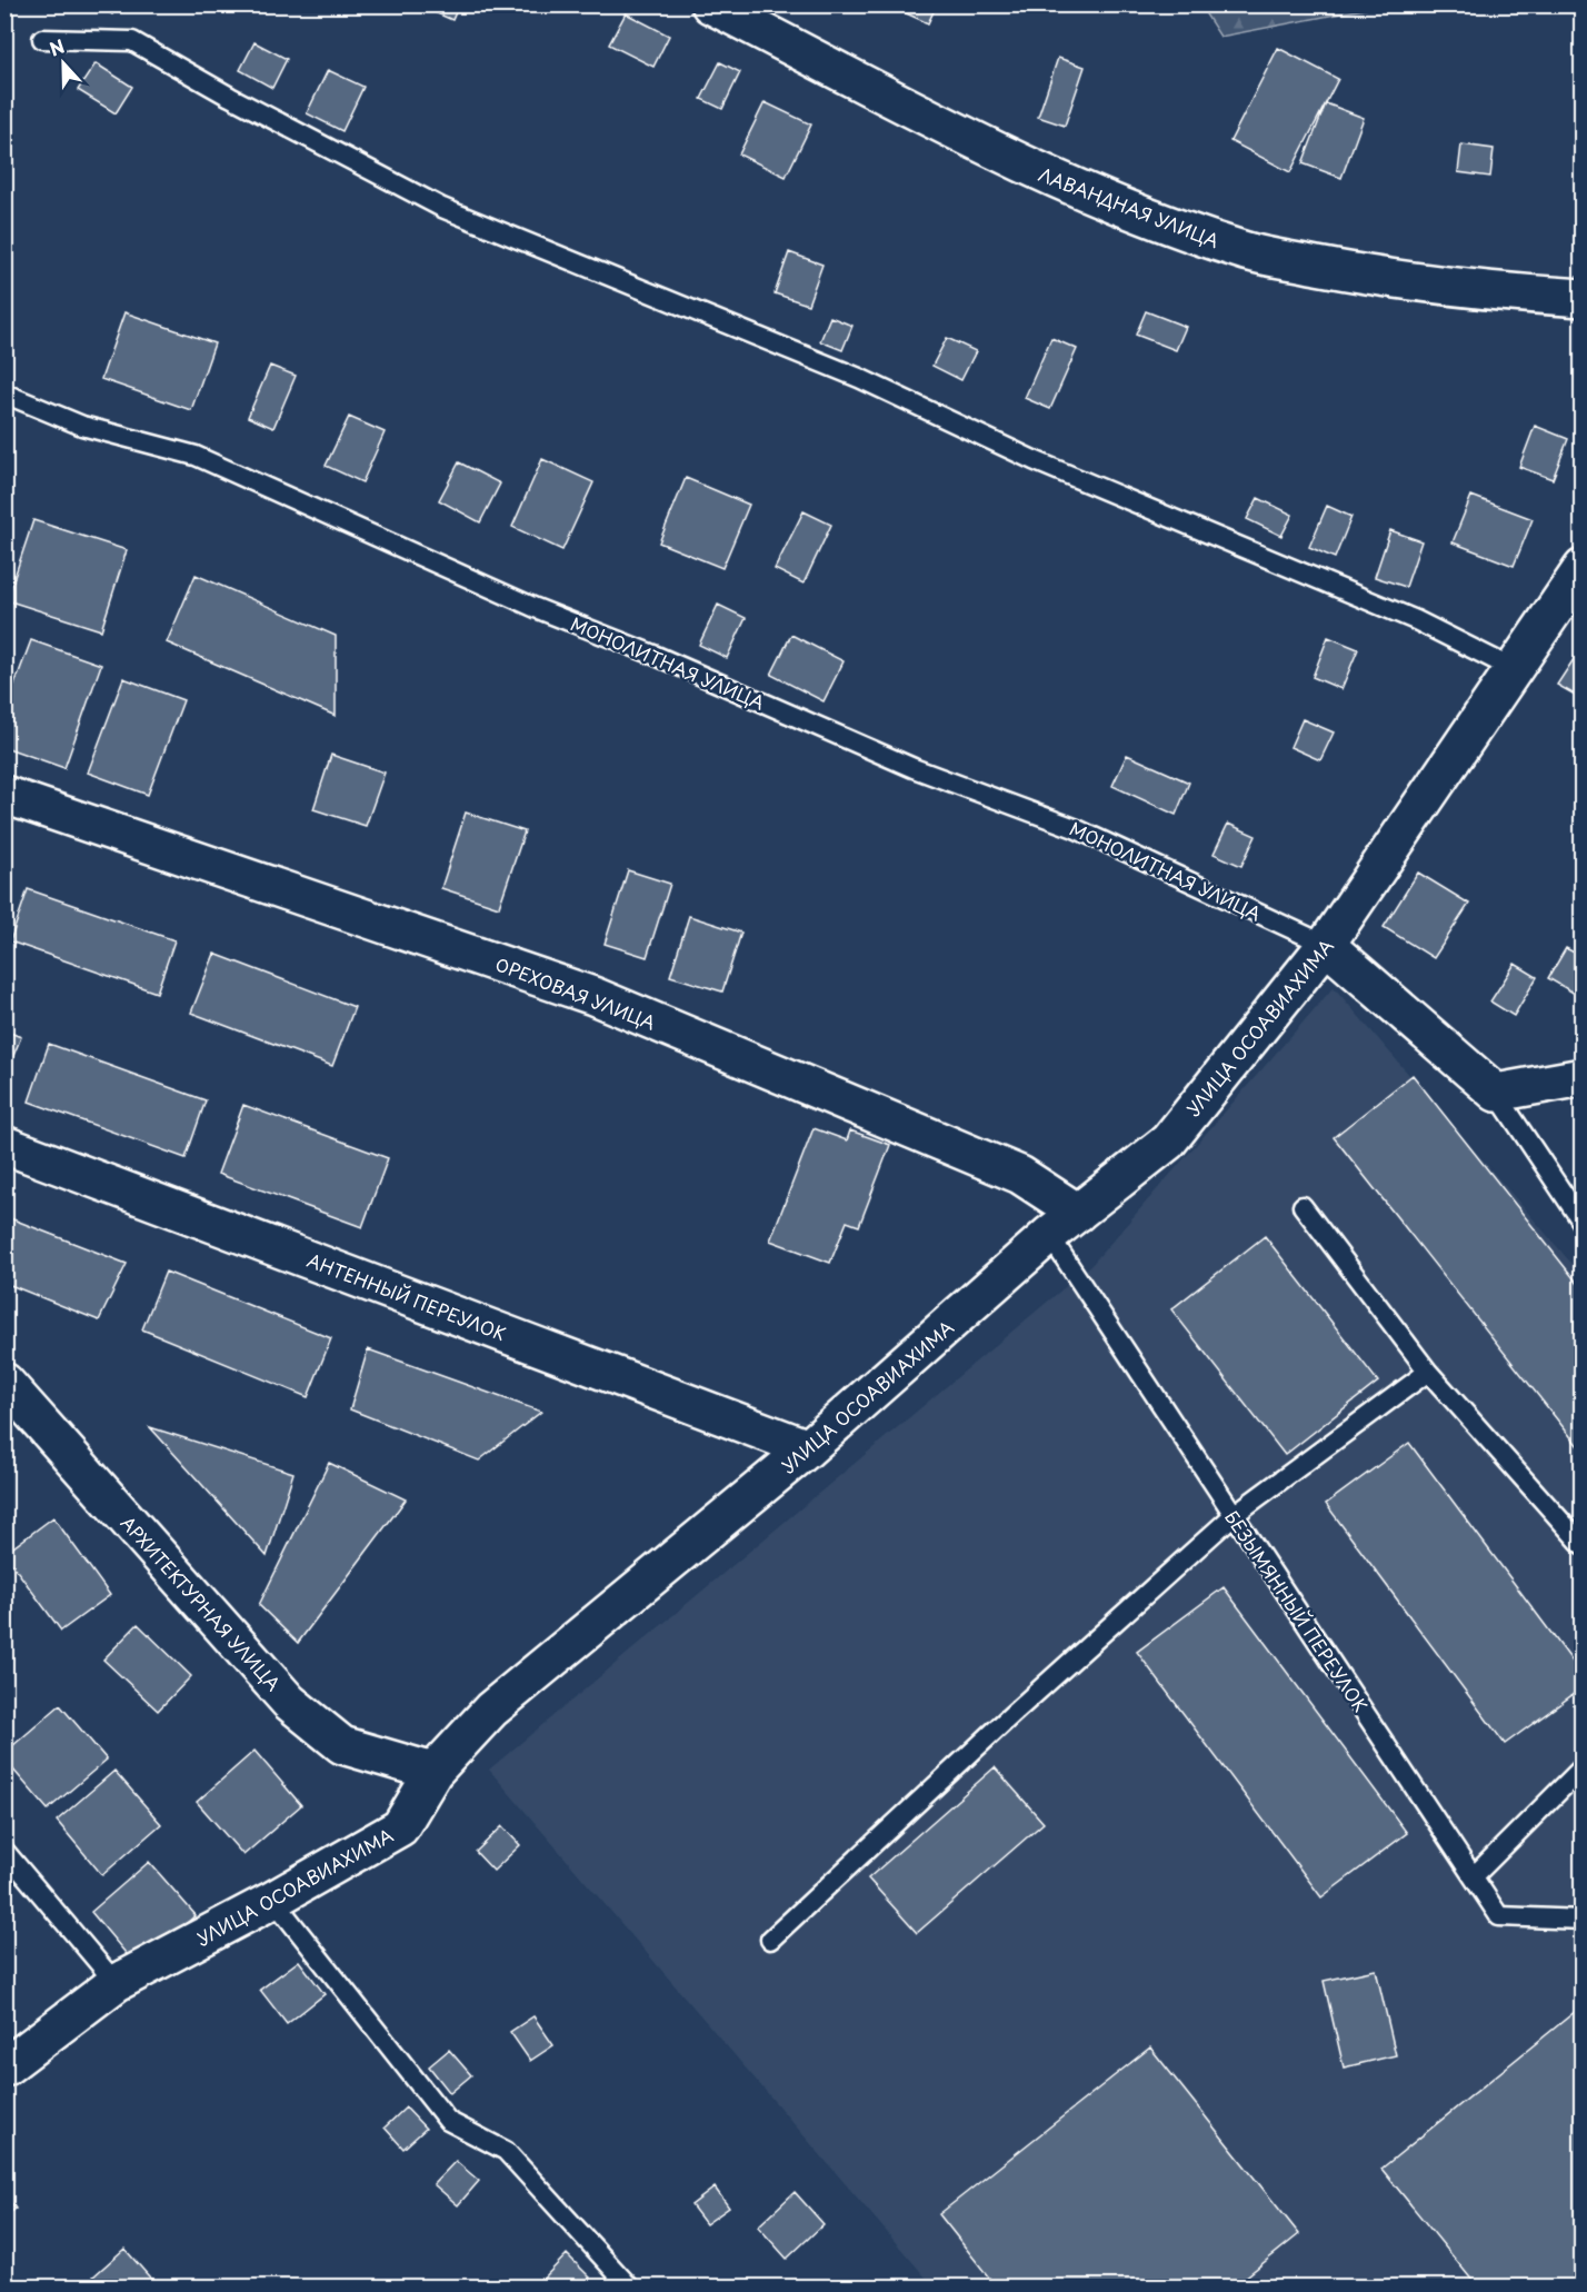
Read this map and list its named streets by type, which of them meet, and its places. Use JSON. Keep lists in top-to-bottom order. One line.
{"streets":{"street":["ЛАВАНДНАЯ УЛИЦА","ОРЕХОВАЯ УЛИЦА","УЛИЦА ОСОАВИАХИМА","АНТЕННЫЙ ПЕРЕУЛОК","АРХИТЕКТУРНАЯ УЛИЦА"],"lane":["МОНОЛИТНАЯ УЛИЦА","БЕЗЫМЯННЫЙ ПЕРЕУЛОК"]},"crossings":[["МОНОЛИТНАЯ УЛИЦА","УЛИЦА ОСОАВИАХИМА"],["ОРЕХОВАЯ УЛИЦА","УЛИЦА ОСОАВИАХИМА"],["УЛИЦА ОСОАВИАХИМА","АНТЕННЫЙ ПЕРЕУЛОК"],["УЛИЦА ОСОАВИАХИМА","АРХИТЕКТУРНАЯ УЛИЦА"],["УЛИЦА ОСОАВИАХИМА","БЕЗЫМЯННЫЙ ПЕРЕУЛОК"]],"north":"top"}
